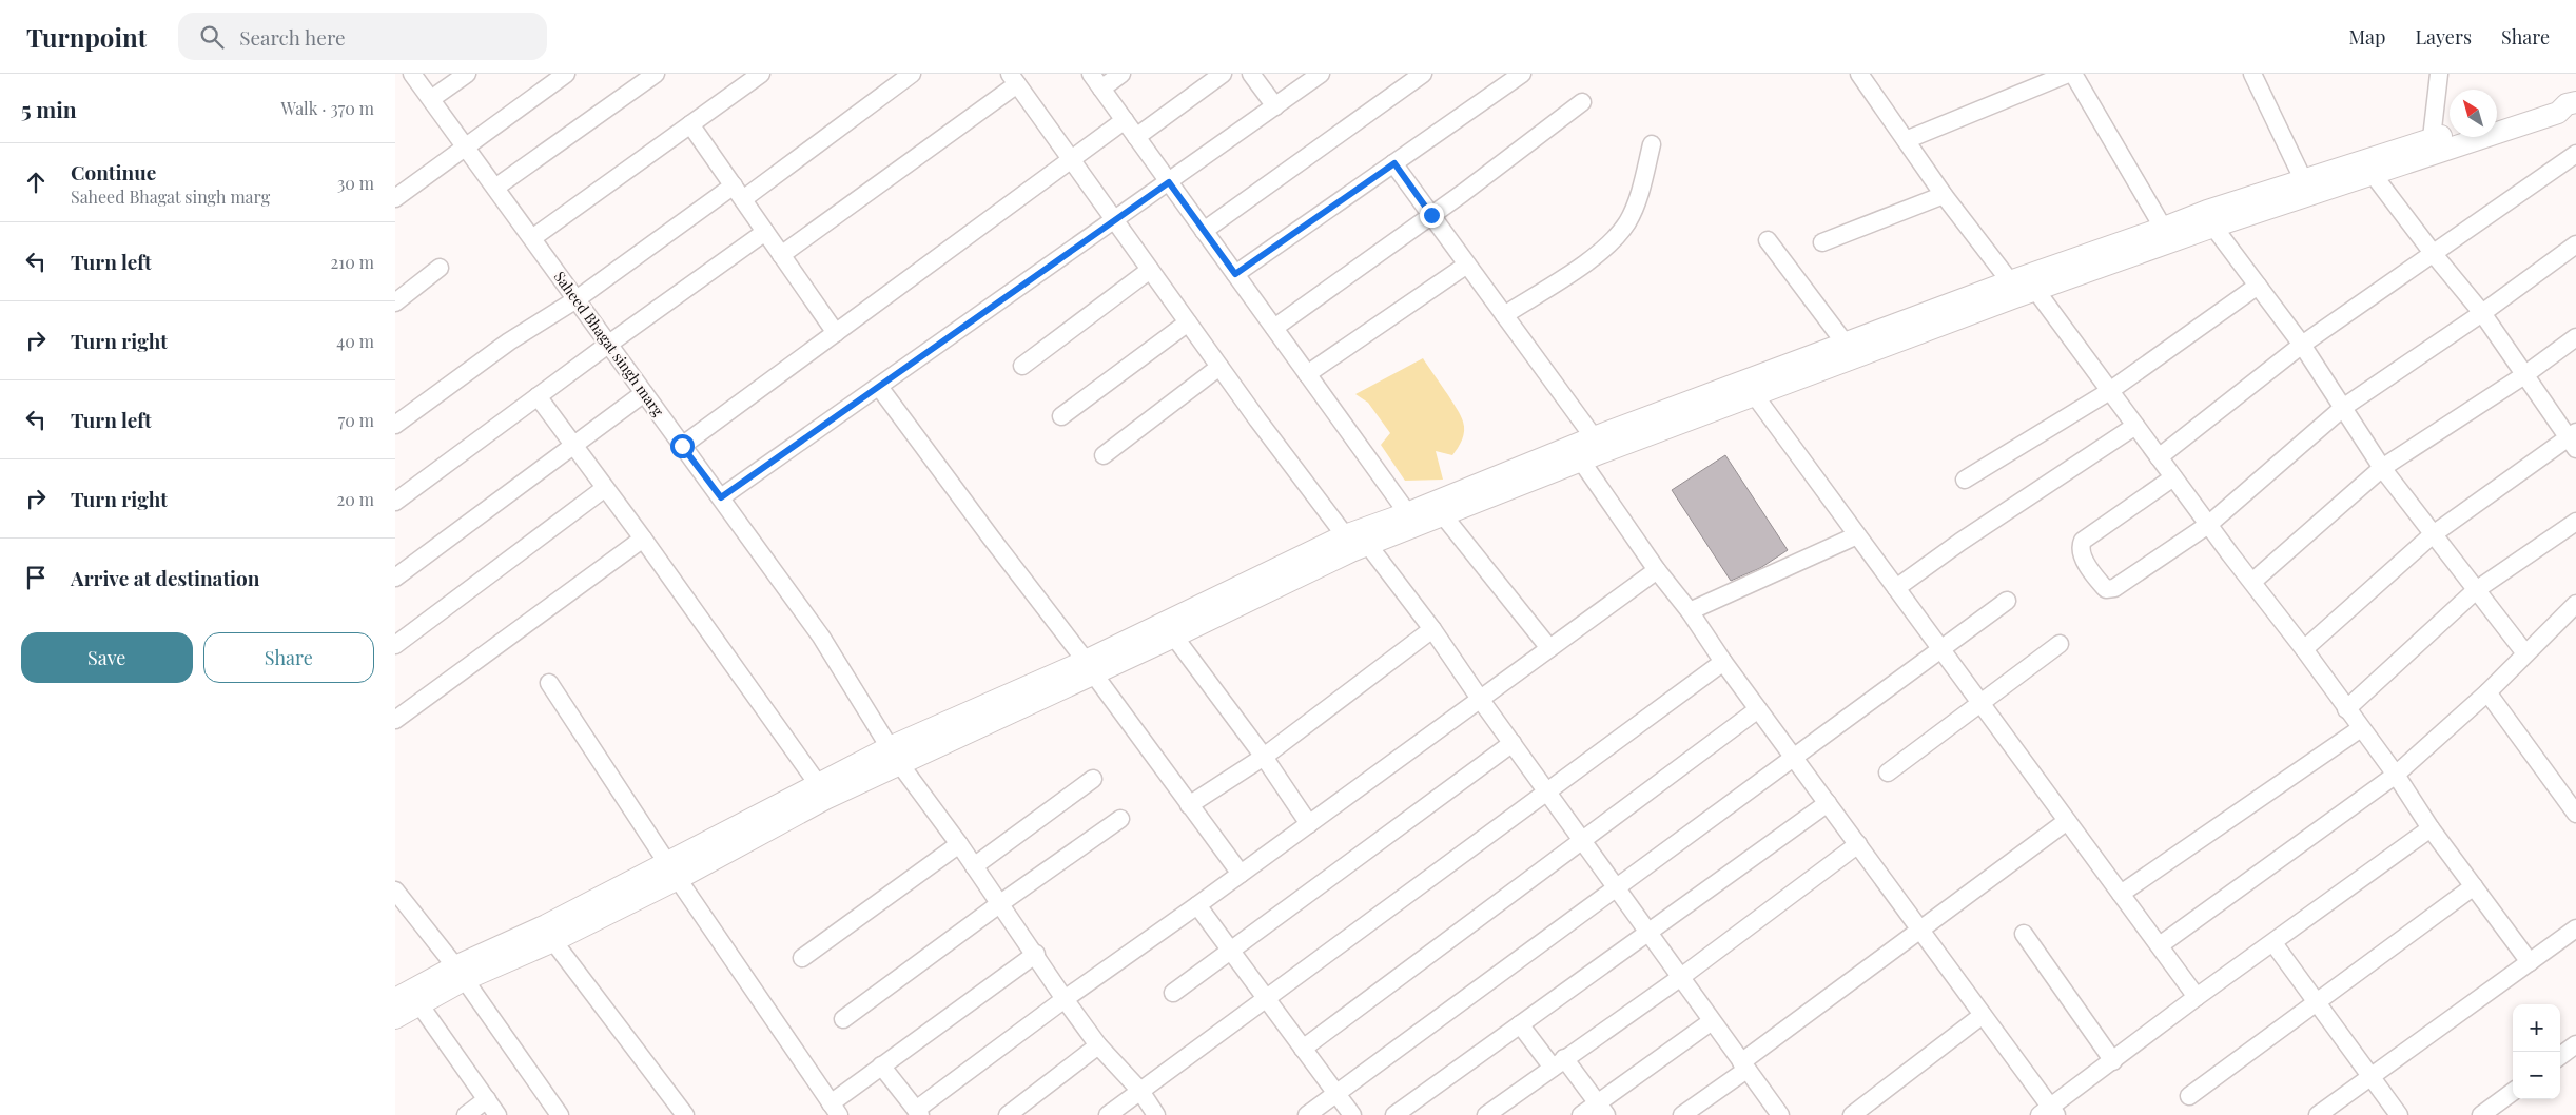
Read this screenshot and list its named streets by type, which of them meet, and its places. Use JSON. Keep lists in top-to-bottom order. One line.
{"streets":{"street":["Saheed Bhagat singh marg"]},"north":"top left","page":{"header":"Turnpoint","search":"Search here","nav":["Map","Layers","Share"],"heading":["5 min","Walk · 370 m"],"list":[["Continue","Saheed Bhagat singh marg","30 m"],["Turn left","210 m"],["Turn right","40 m"],["Turn left","70 m"],["Turn right","20 m"],"Arrive at destination"],"buttons":["Save","Share"],"map_buttons":["+","−"]}}
